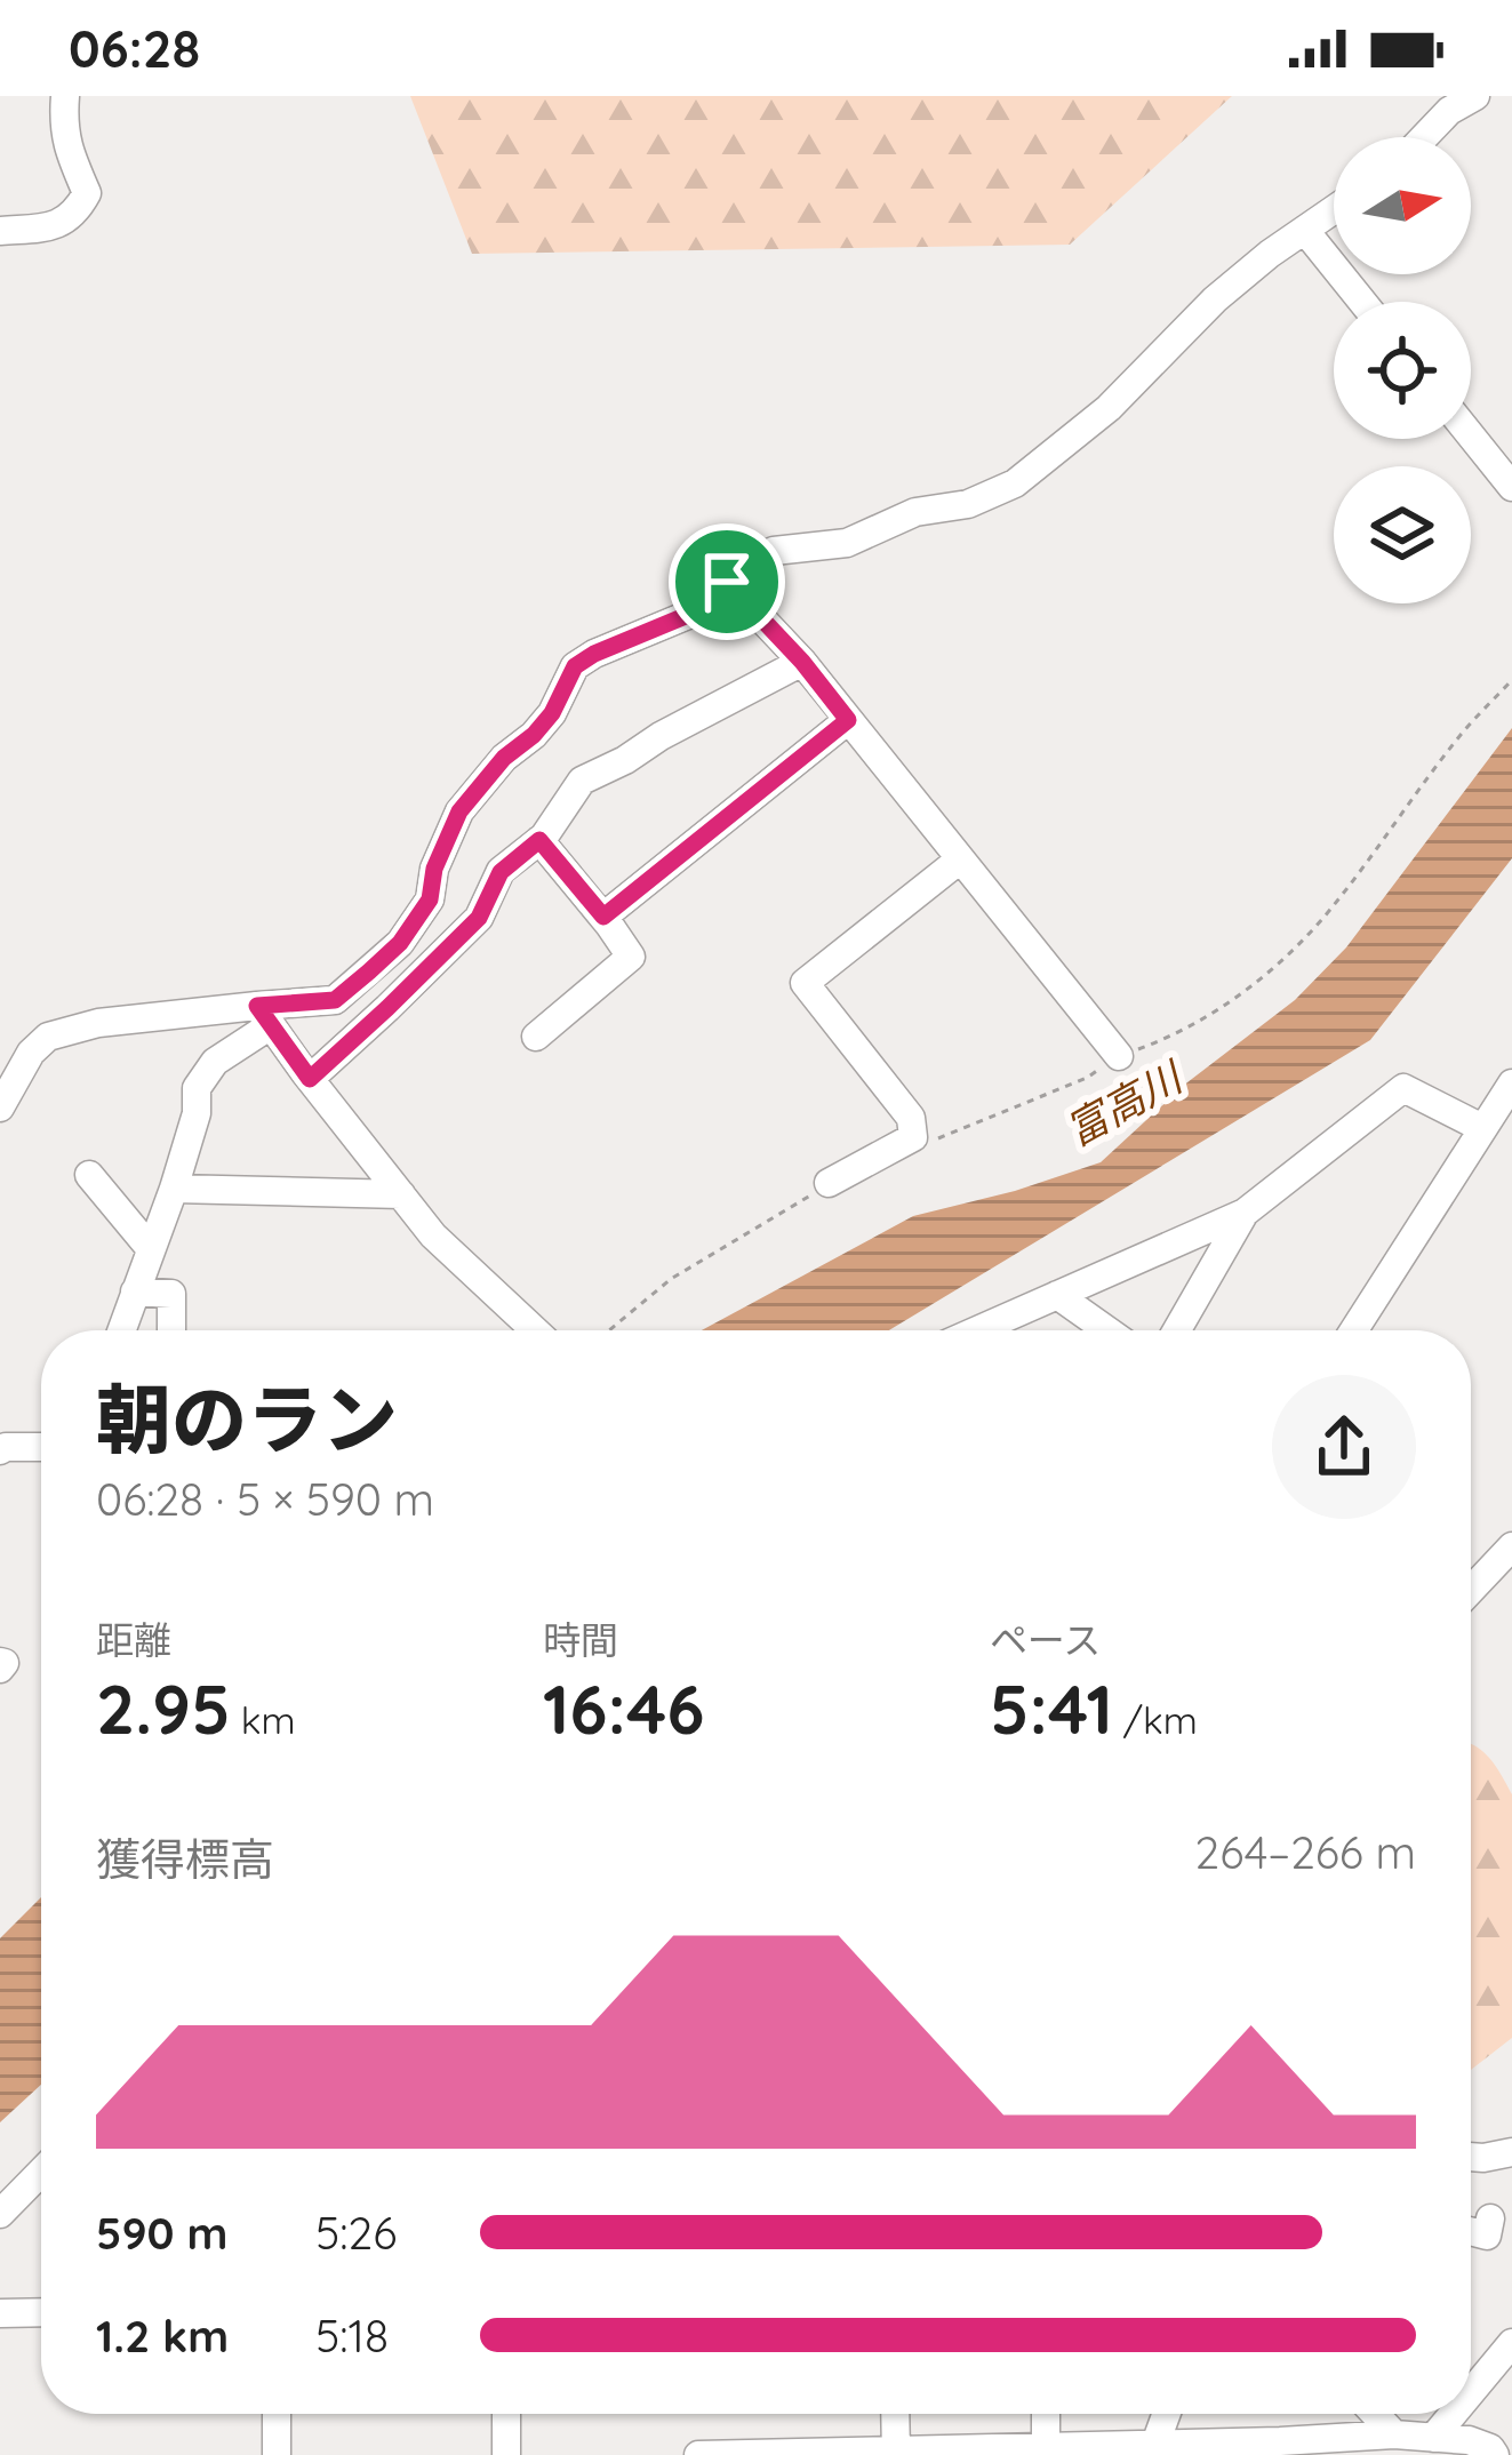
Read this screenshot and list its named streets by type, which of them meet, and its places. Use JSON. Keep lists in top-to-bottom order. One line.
{"water":["富高川"],"north":"right","page":{"status":"06:28","heading":["朝のラン","06:28 · 5 × 590 m"],"stats":[["距離","2.95 km"],["時間","16:46"],["ペース","5:41 /km"]],"chart":["獲得標高","264–266 m"],"list":[{"name":"590 m","note":"5:26"},{"name":"1.2 km","note":"5:18"}]}}
